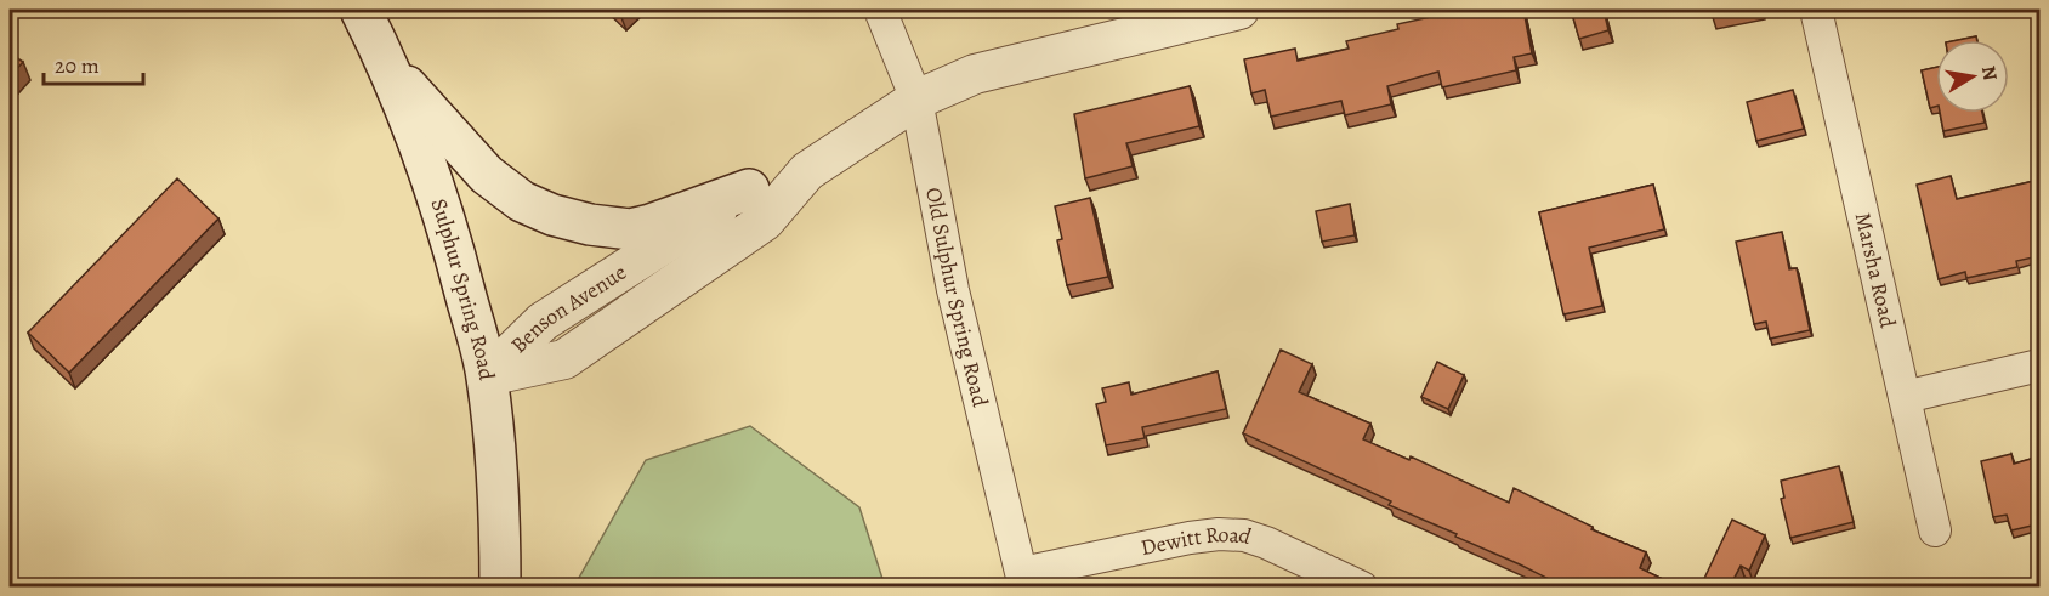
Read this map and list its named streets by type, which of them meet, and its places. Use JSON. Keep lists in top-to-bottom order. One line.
{"streets":{"main road":["Sulphur Spring Road"],"street":["Marsha Road","Old Sulphur Spring Road","Benson Avenue","Dewitt Road"]},"crossings":[["Sulphur Spring Road","Benson Avenue"],["Old Sulphur Spring Road","Benson Avenue"],["Old Sulphur Spring Road","Dewitt Road"]],"scale_bar":"20 m","north":"right"}
